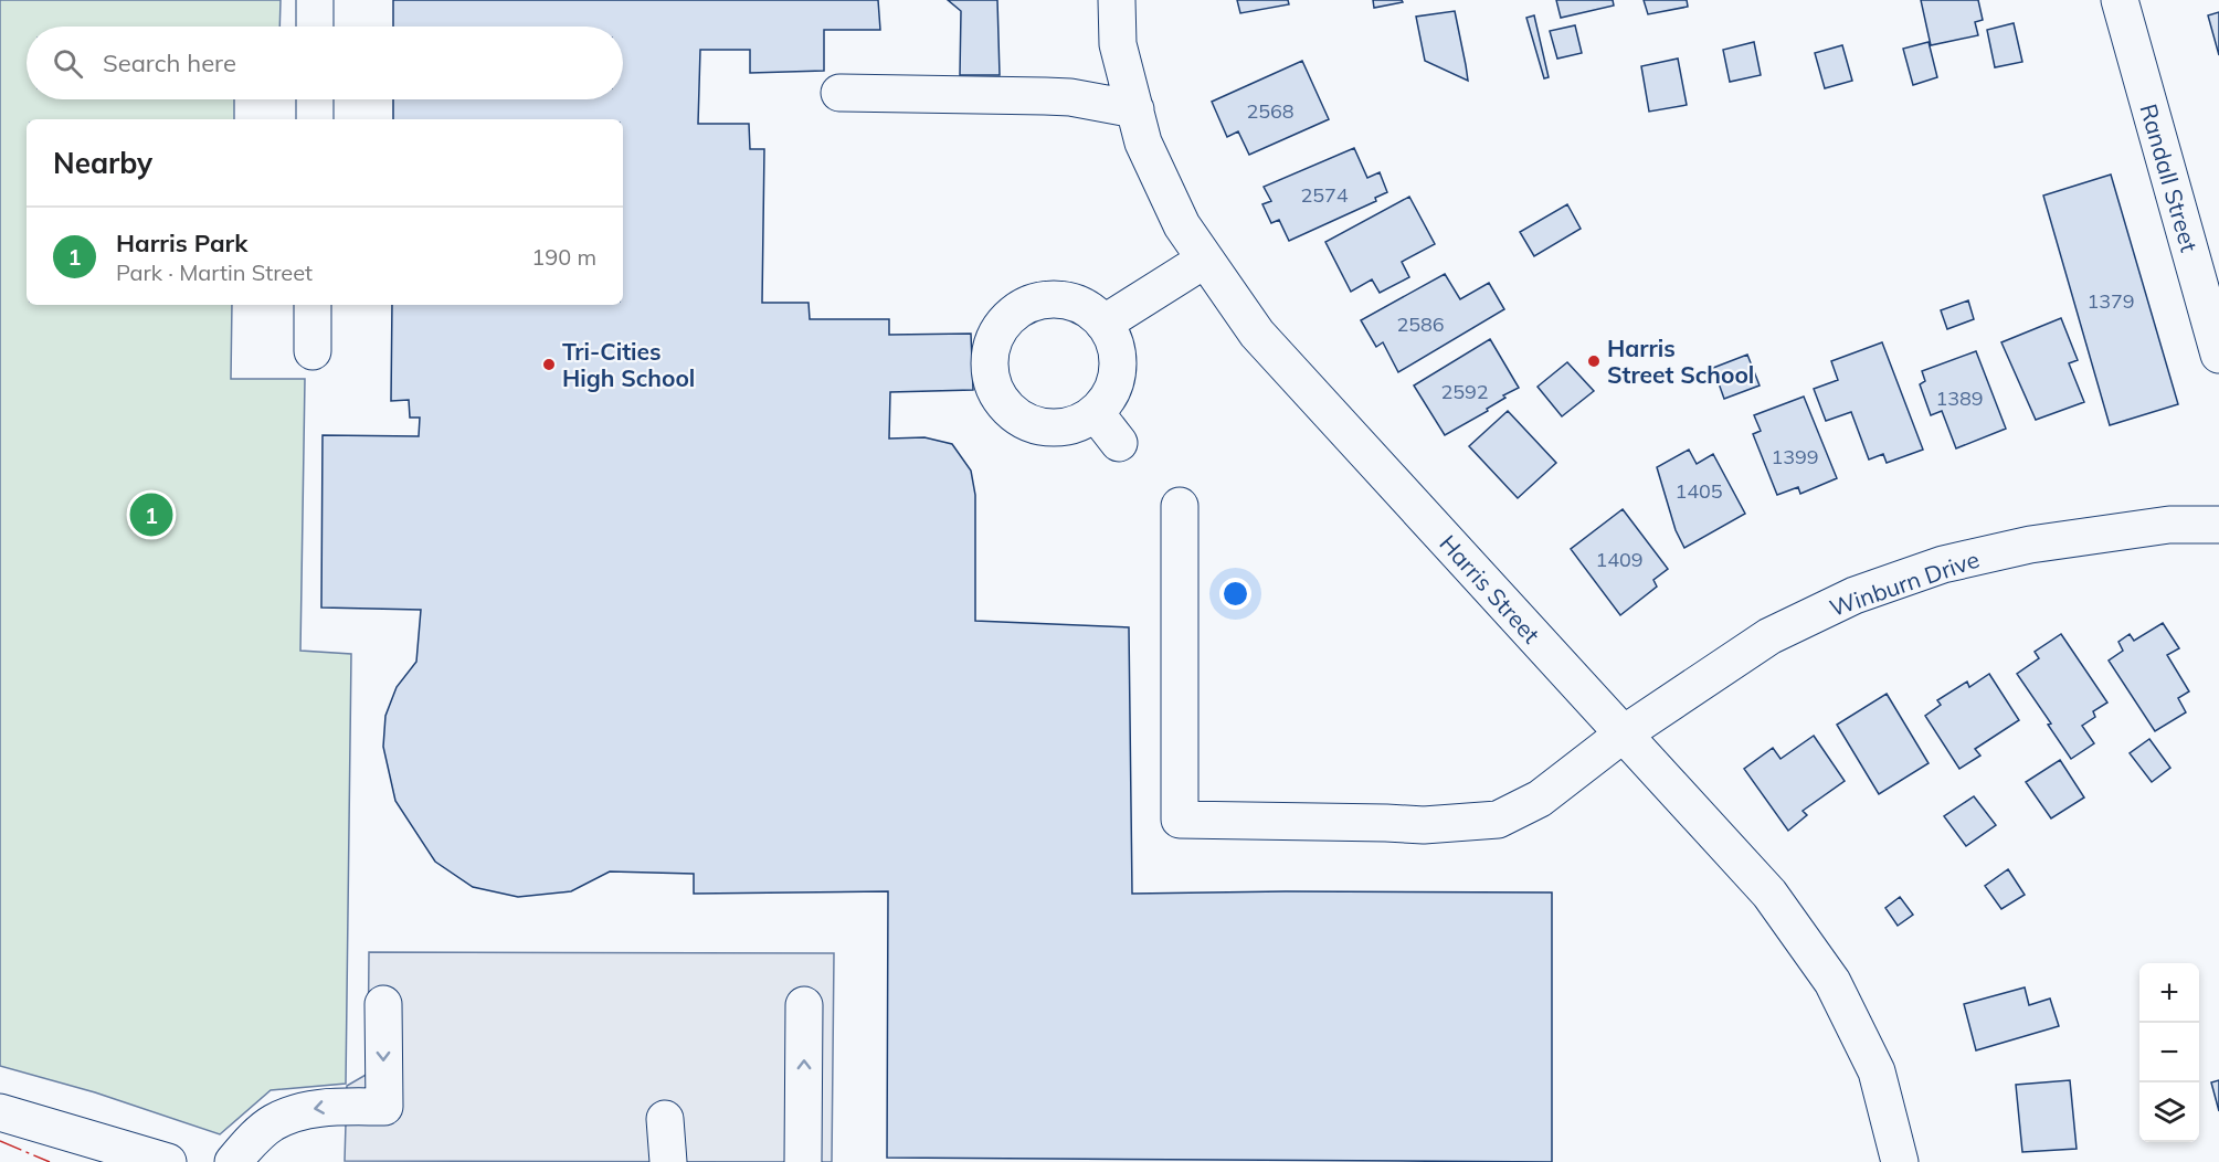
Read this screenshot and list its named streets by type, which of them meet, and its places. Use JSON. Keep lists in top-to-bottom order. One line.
{"streets":{"street":["Randall Street","Winburn Drive","Harris Street"]},"crossings":[["Winburn Drive","Harris Street"]],"places":["Harris Street School","Tri-Cities High School"],"house_numbers":["2568","2574","1379","2586","2592","1389","1399","1405","1409"],"page":{"search":"Search here","heading":"Nearby","list":[{"mark":"1","name":"Harris Park","note":"Park · Martin Street","value":"190 m"}],"pins":"1","map_buttons":["+","−"]}}
